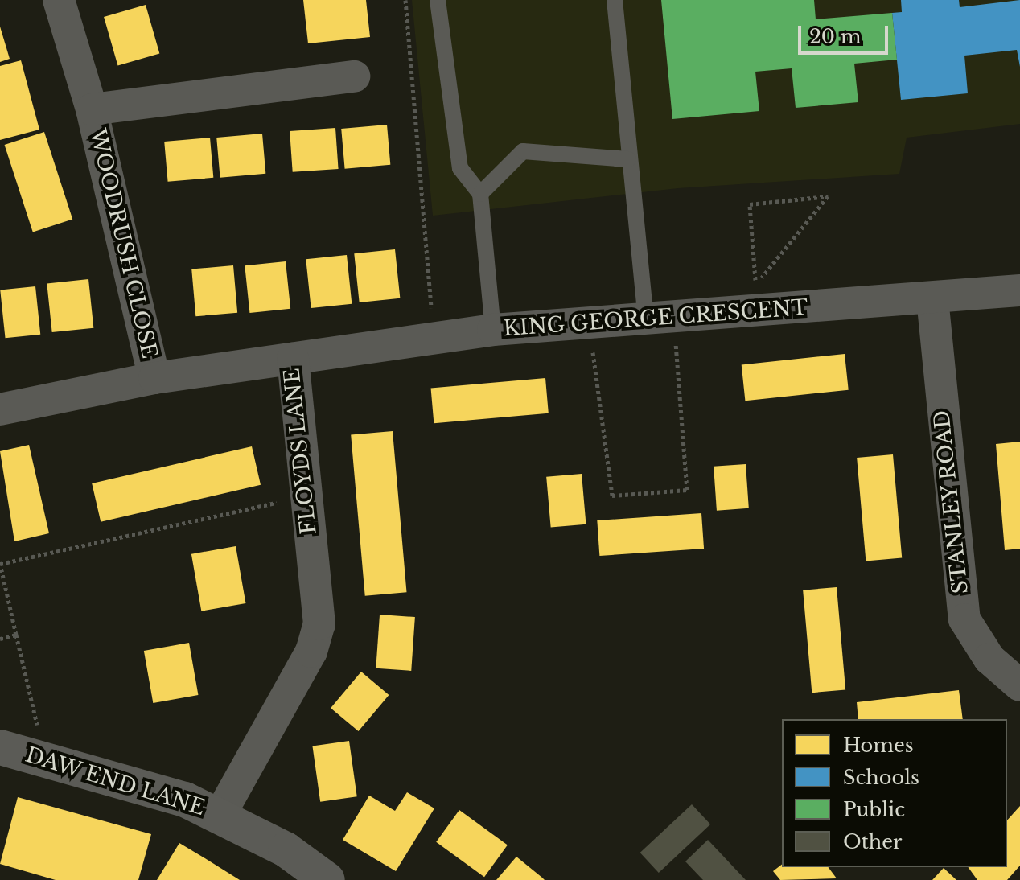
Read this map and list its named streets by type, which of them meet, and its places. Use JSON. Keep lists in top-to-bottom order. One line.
{"streets":{"main road":["DAW END LANE"],"street":["WOODRUSH CLOSE","KING GEORGE CRESCENT","FLOYDS LANE","STANLEY ROAD"]},"crossings":[["WOODRUSH CLOSE","FLOYDS LANE"],["KING GEORGE CRESCENT","FLOYDS LANE"],["KING GEORGE CRESCENT","STANLEY ROAD"],["FLOYDS LANE","DAW END LANE"]],"legend":["Homes","Schools","Public","Other"],"scale_bar":"20 m"}
